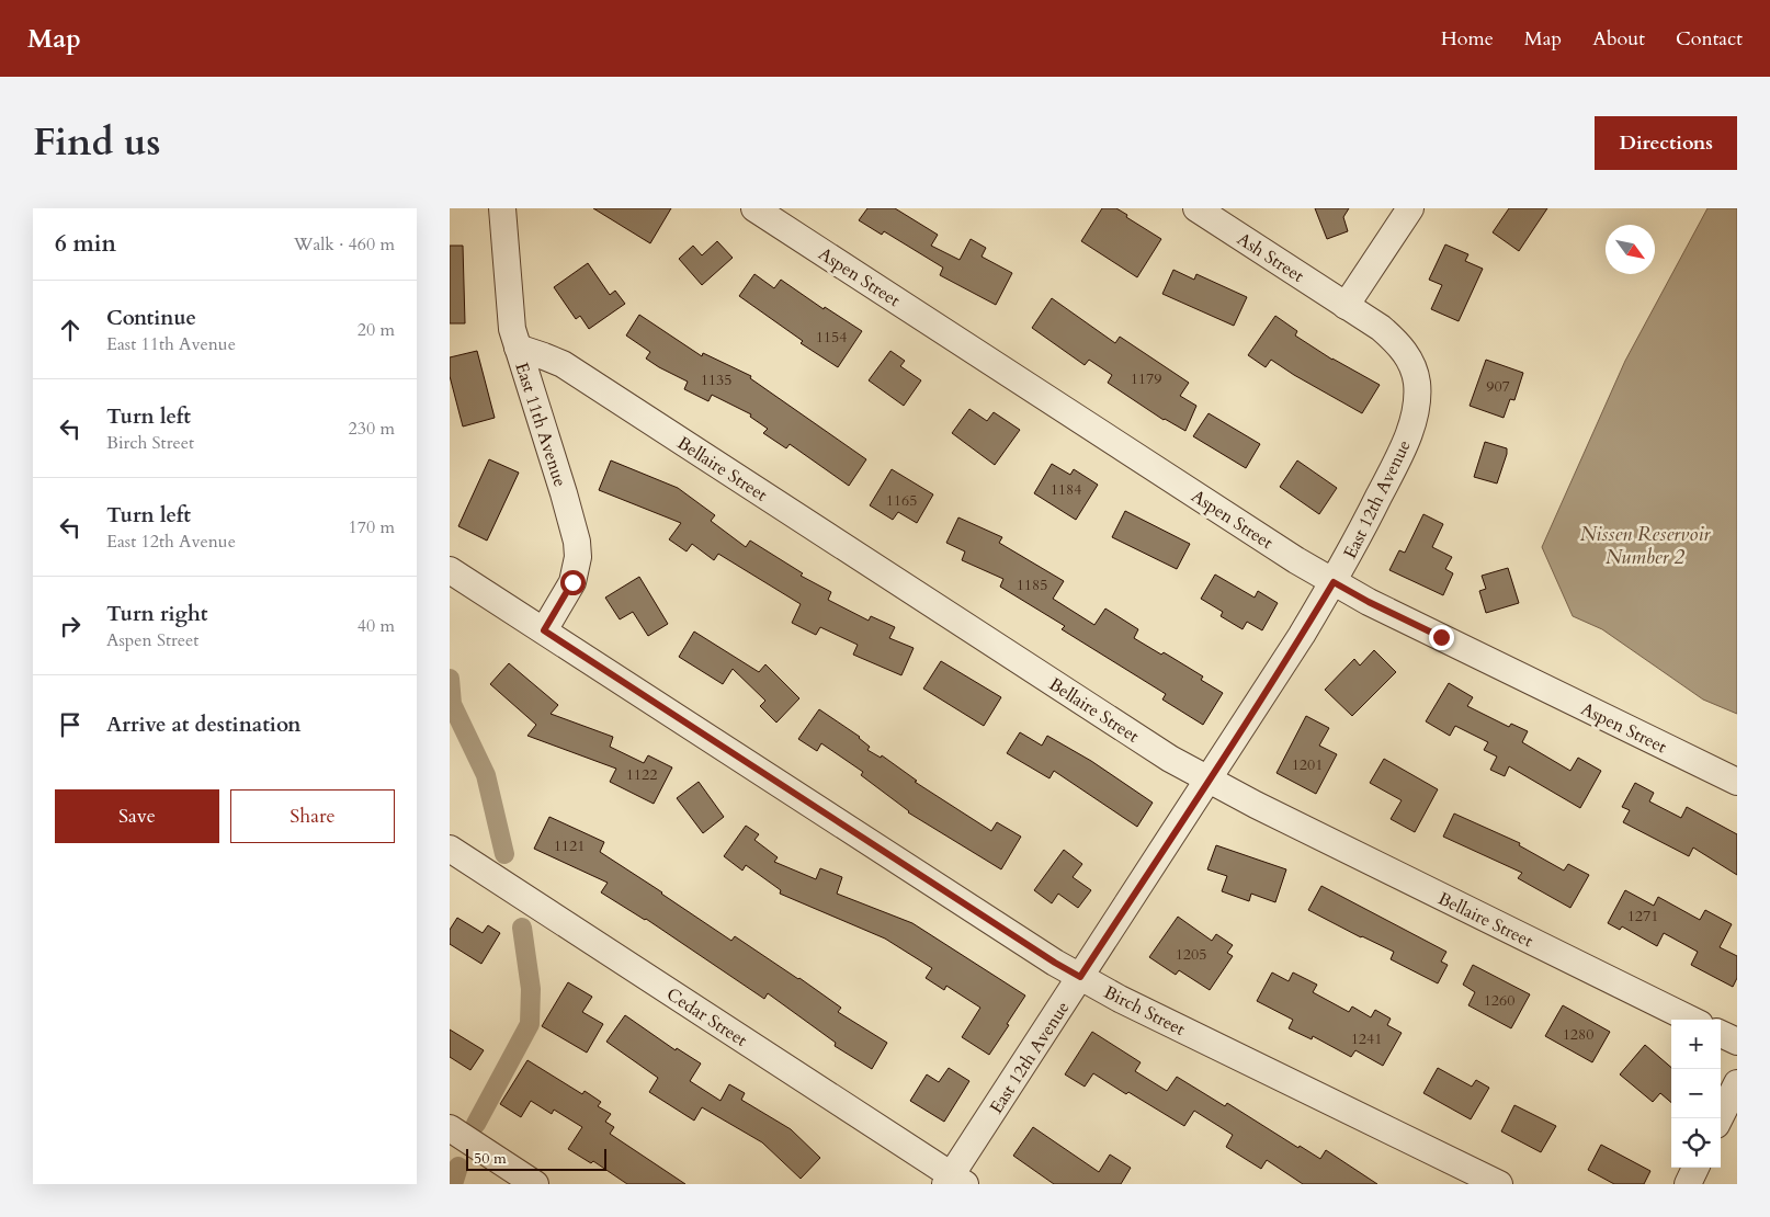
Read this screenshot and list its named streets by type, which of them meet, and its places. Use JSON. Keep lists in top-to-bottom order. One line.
{"streets":{"street":["Ash Street","Aspen Street","East 11th Avenue","Bellaire Street","East 12th Avenue","Birch Street","Cedar Street"]},"crossings":[["Ash Street","East 12th Avenue"],["Aspen Street","East 12th Avenue"],["East 11th Avenue","Bellaire Street"],["East 11th Avenue","Birch Street"],["Bellaire Street","East 12th Avenue"],["East 12th Avenue","Birch Street"],["East 12th Avenue","Cedar Street"]],"water":["Nissen Reservoir Number 2"],"house_numbers":["1154","1179","1135","907","1184","1165","1185","1201","1122","1121","1271","1205","1260","1280","1241"],"scale_bar":"50 m","north":"bottom right","page":{"header":"Map","nav":["Home","Map","About","Contact"],"title":"Find us","buttons":["Directions",["Save","Share"]],"heading":["6 min","Walk · 460 m"],"list":[["Continue","East 11th Avenue","20 m"],["Turn left","Birch Street","230 m"],["Turn left","East 12th Avenue","170 m"],["Turn right","Aspen Street","40 m"],"Arrive at destination"],"map_buttons":["+","−"],"scale":"50 m"}}
